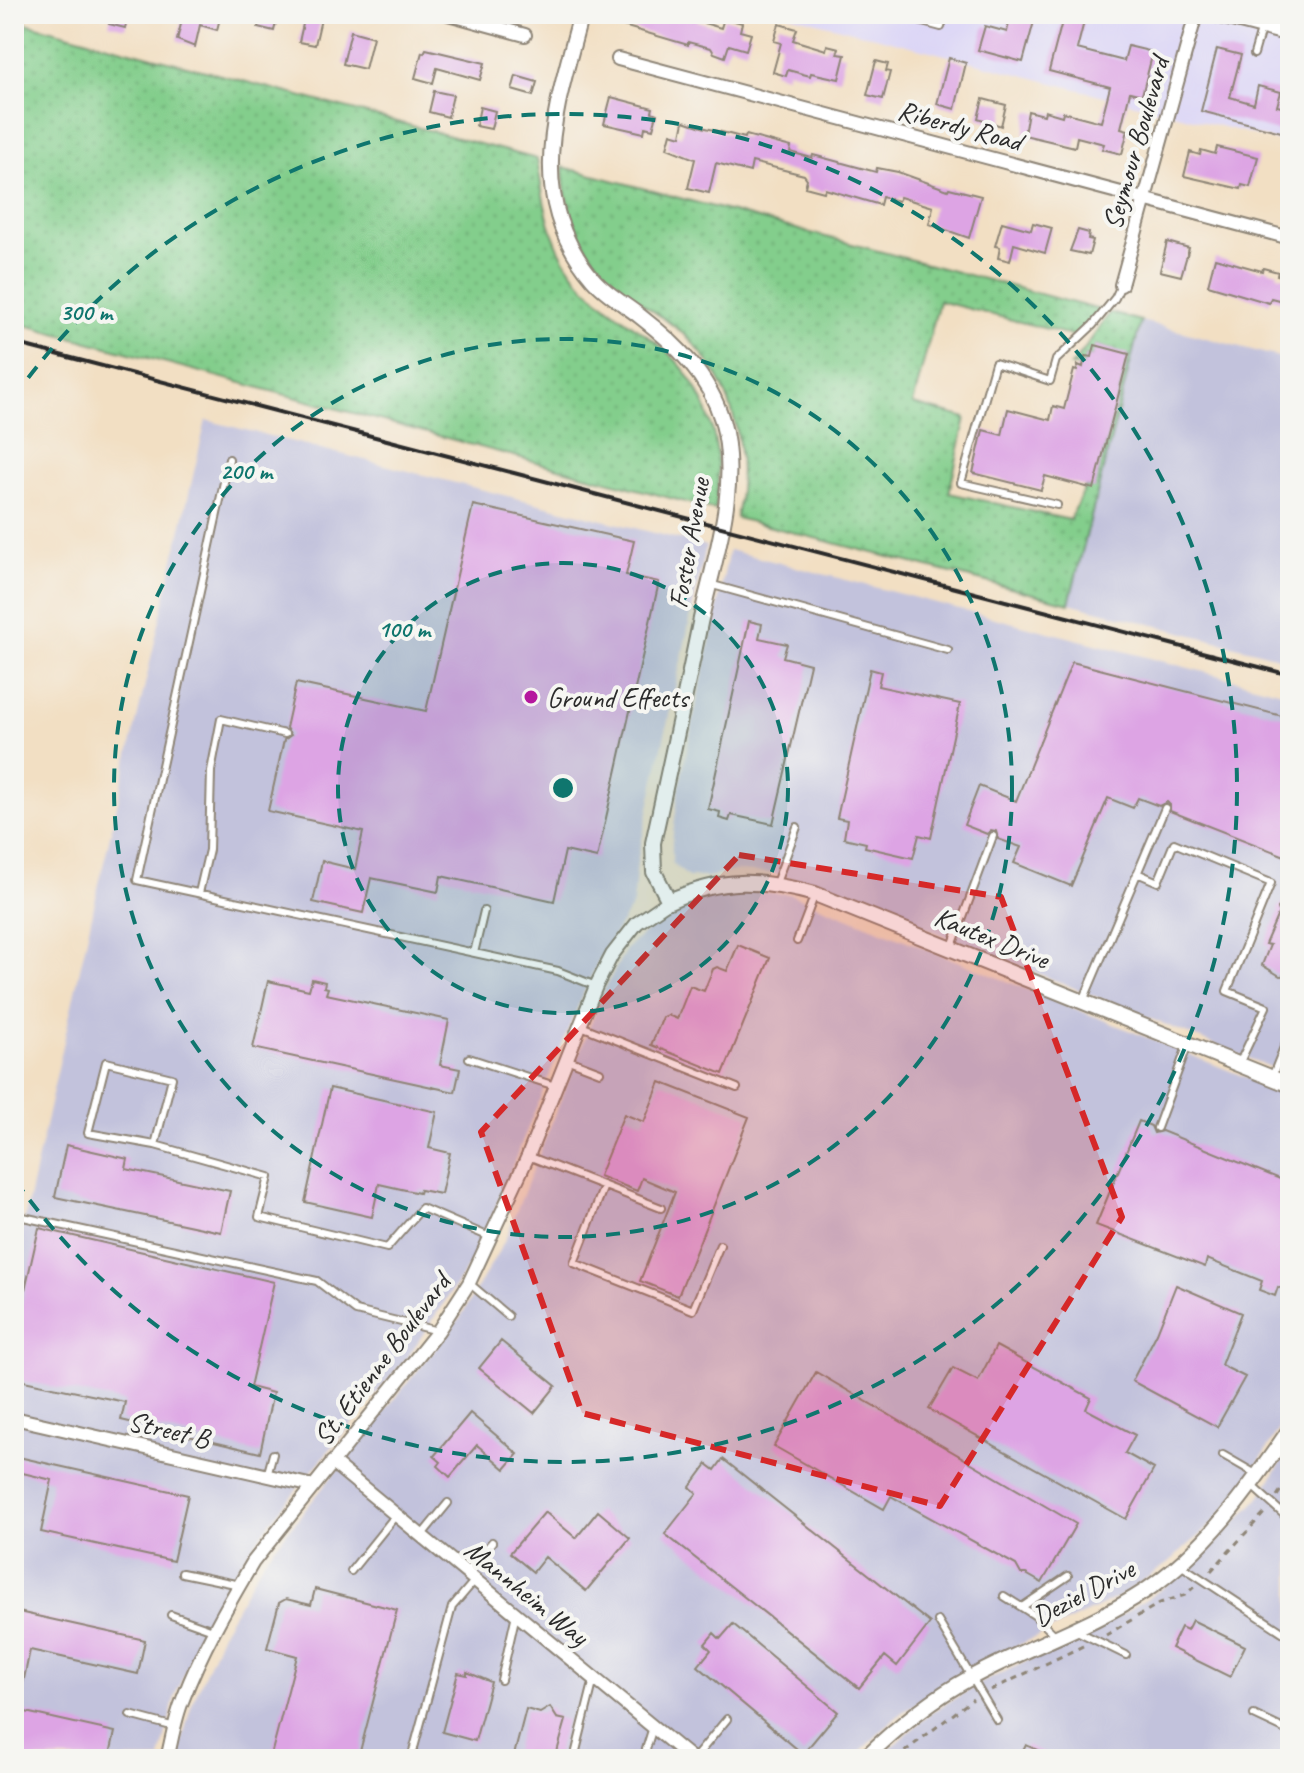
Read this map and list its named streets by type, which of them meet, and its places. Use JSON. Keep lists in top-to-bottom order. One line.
{"streets":{"street":["Riberdy Road","Seymour Boulevard","Foster Avenue","Kautex Drive","St. Etienne Boulevard","Street B","Mannheim Way","Deziel Drive"]},"crossings":[["Riberdy Road","Seymour Boulevard"],["Foster Avenue","Kautex Drive"],["Foster Avenue","St. Etienne Boulevard"],["Kautex Drive","St. Etienne Boulevard"],["St. Etienne Boulevard","Street B"],["St. Etienne Boulevard","Mannheim Way"]],"places":["Ground Effects"],"rings":["300 m","200 m","100 m"]}
